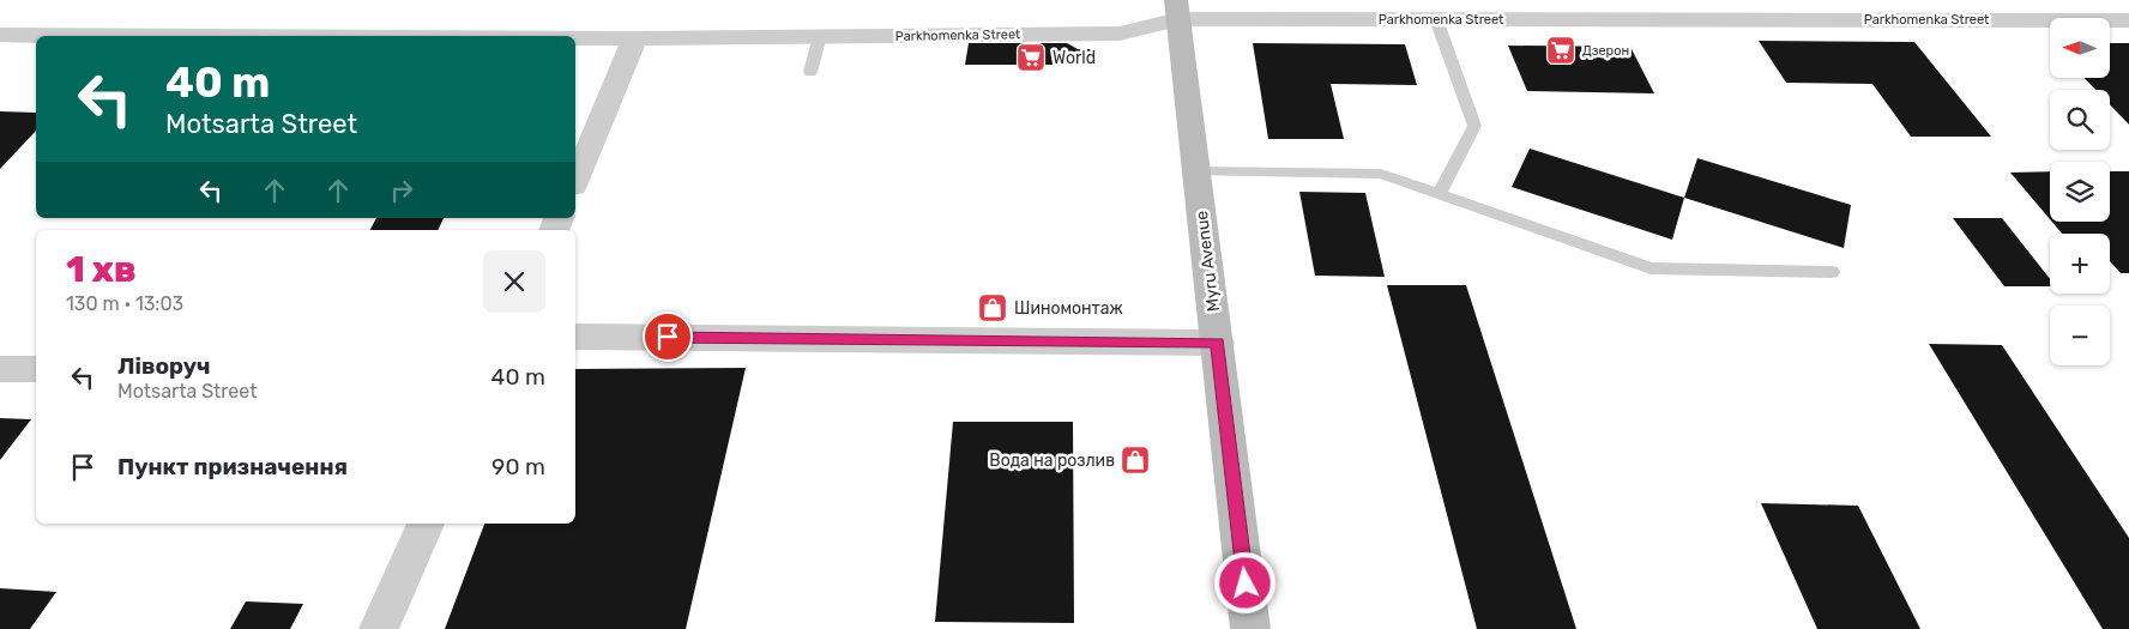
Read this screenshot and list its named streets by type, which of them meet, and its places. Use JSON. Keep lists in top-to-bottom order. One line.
{"streets":{"main road":["Myru Avenue"],"street":["Parkhomenka Street"]},"crossings":[["Parkhomenka Street","Myru Avenue"]],"places":{"supermarket":["Дзерон","World"],"shop":["Шиномонтаж","Вода на розлив"]},"north":"left","page":{"map_buttons":["+","−"],"turn":["40 m","Motsarta Street"],"heading":["1 хв","130 m · 13:03"],"list":[{"name":"Ліворуч","note":"Motsarta Street","value":"40 m"},{"name":"Пункт призначення","value":"90 m"}]}}
